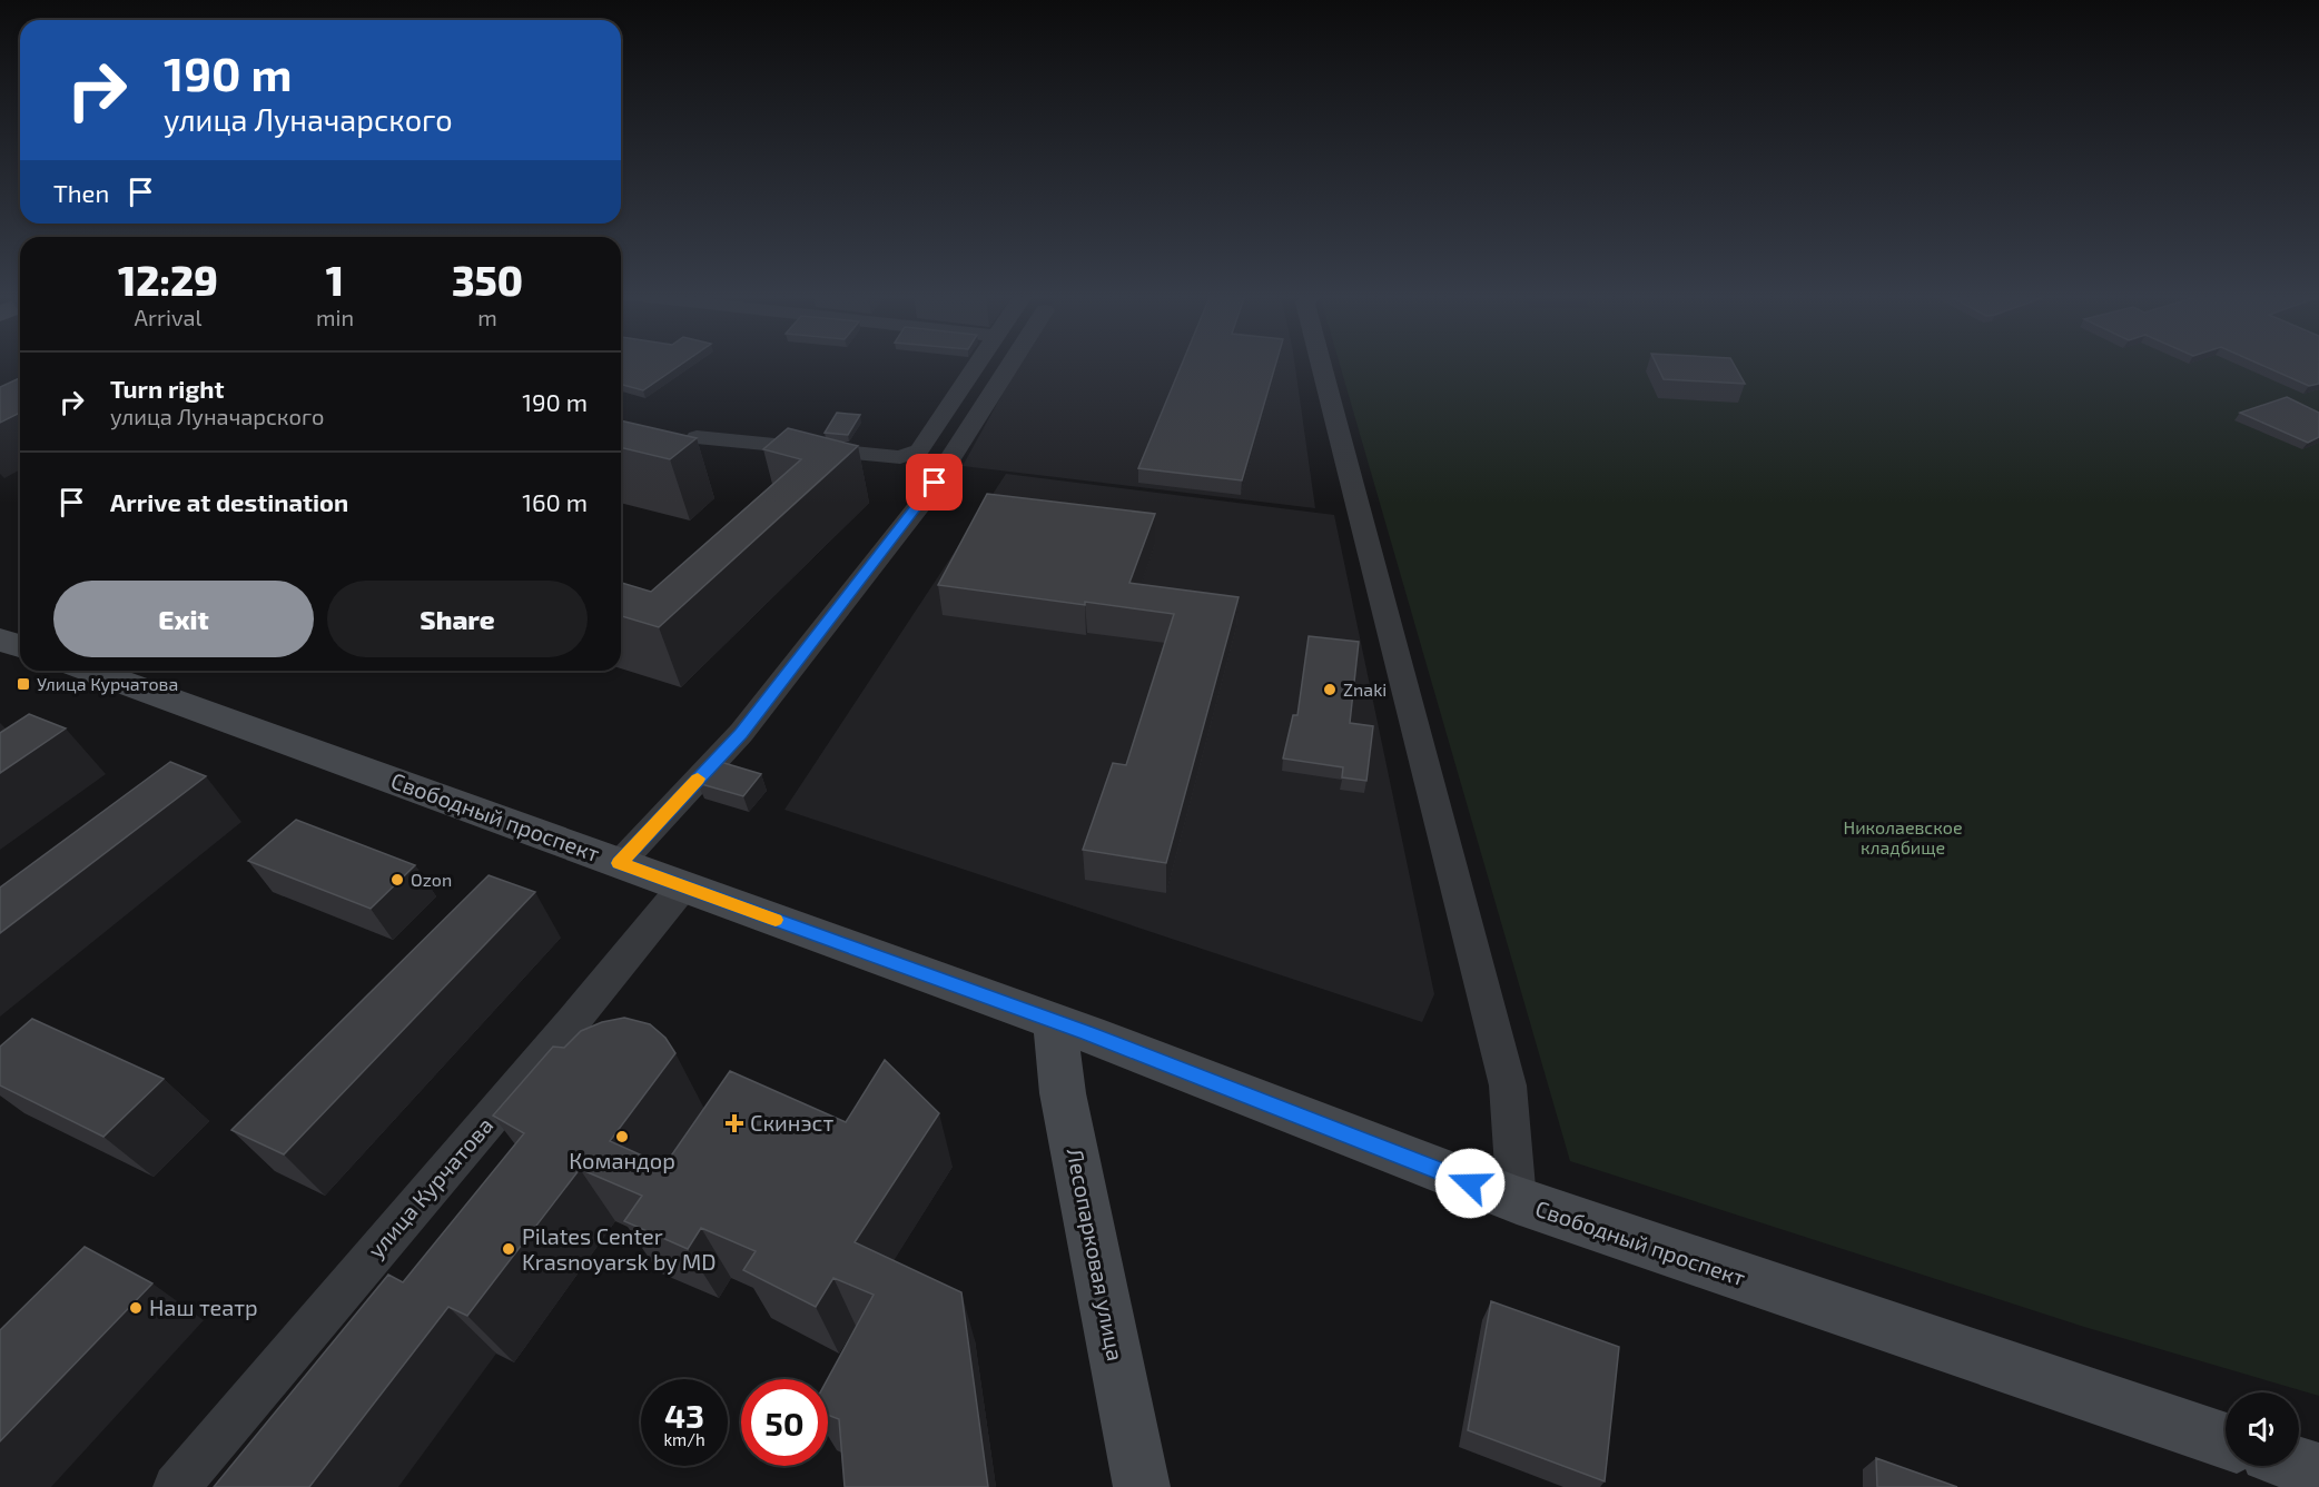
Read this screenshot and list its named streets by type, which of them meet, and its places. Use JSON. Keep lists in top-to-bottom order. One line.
{"streets":{"main road":["Свободный проспект","Лесопарковая улица"],"street":["улица Курчатова"]},"crossings":[["Свободный проспект","улица Курчатова"],["Свободный проспект","Лесопарковая улица"]],"parks":["Николаевское кладбище"],"places":{"transit":["Улица Курчатова"],"other":["Znaki","Ozon","Командор","Pilates Center Krasnoyarsk by MD","Наш театр"],"health":["Скинэст"]},"page":{"turn":["190 m","улица Луначарского"],"then":"Then","eta":["12:29","Arrival","1","min","350","m"],"list":[{"name":"Turn right","note":"улица Луначарского","value":"190 m"},{"name":"Arrive at destination","value":"160 m"}],"buttons":["Exit","Share"],"speed":"43 km/h","limit":"50"}}
